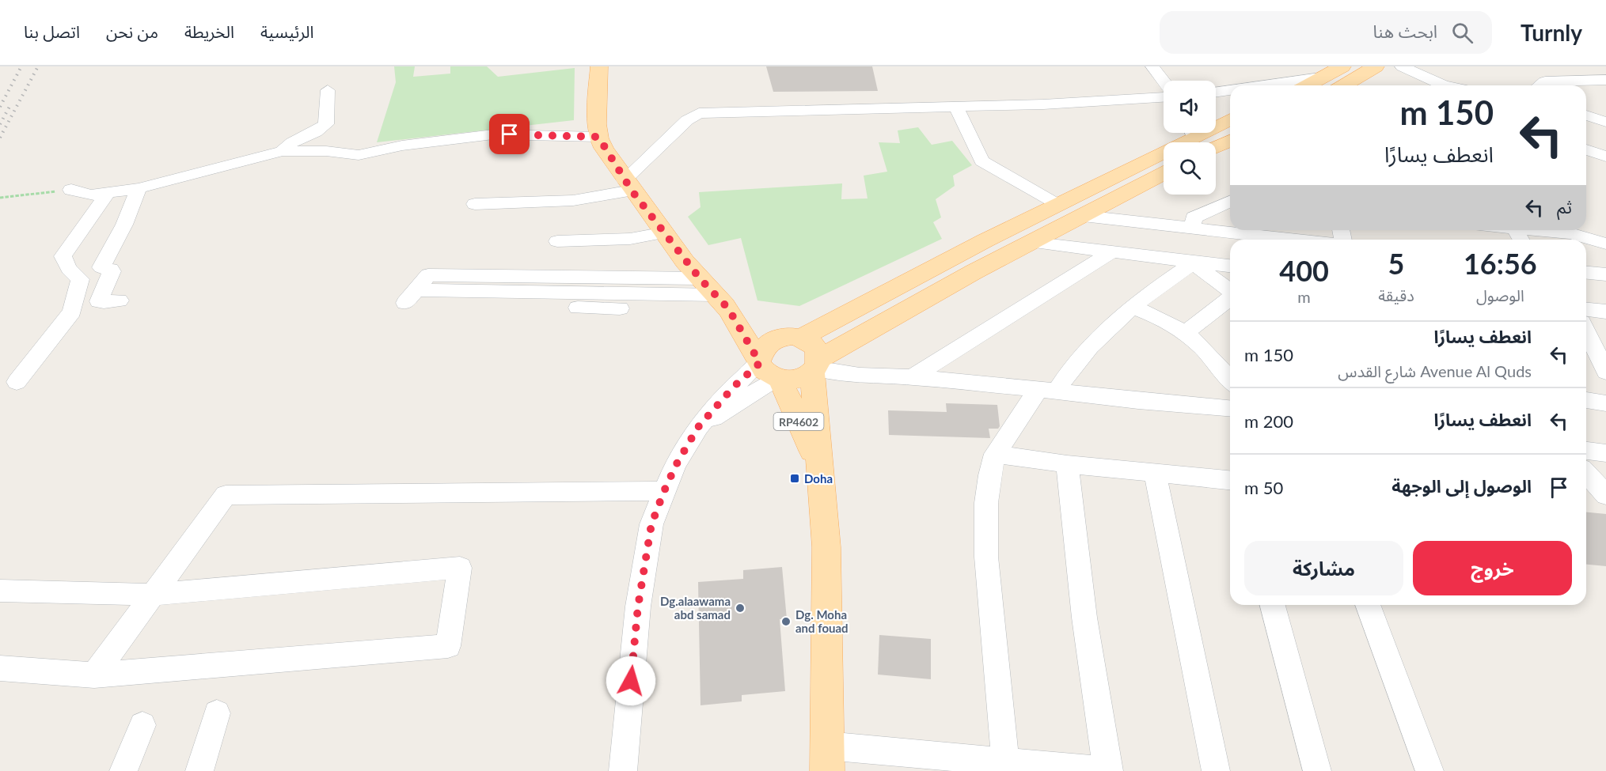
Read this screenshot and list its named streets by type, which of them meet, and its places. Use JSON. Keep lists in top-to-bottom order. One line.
{"streets":{"main road":["RP4602"]},"places":{"transit":["Doha"],"other":["Dg.alaawama abd samad","Dg. Moha and fouad"]},"page":{"header":"Turnly","search":"ابحث هنا","nav":["الرئيسية","الخريطة","من نحن","اتصل بنا"],"turn":["150 m","انعطف يسارًا"],"then":"ثم","eta":["16:56","الوصول","5","دقيقة","400","m"],"list":[{"name":"انعطف يسارًا","note":"Avenue Al Quds شارع القدس","value":"150 m"},{"name":"انعطف يسارًا","value":"200 m"},{"name":"الوصول إلى الوجهة","value":"50 m"}],"buttons":["خروج","مشاركة"]}}
